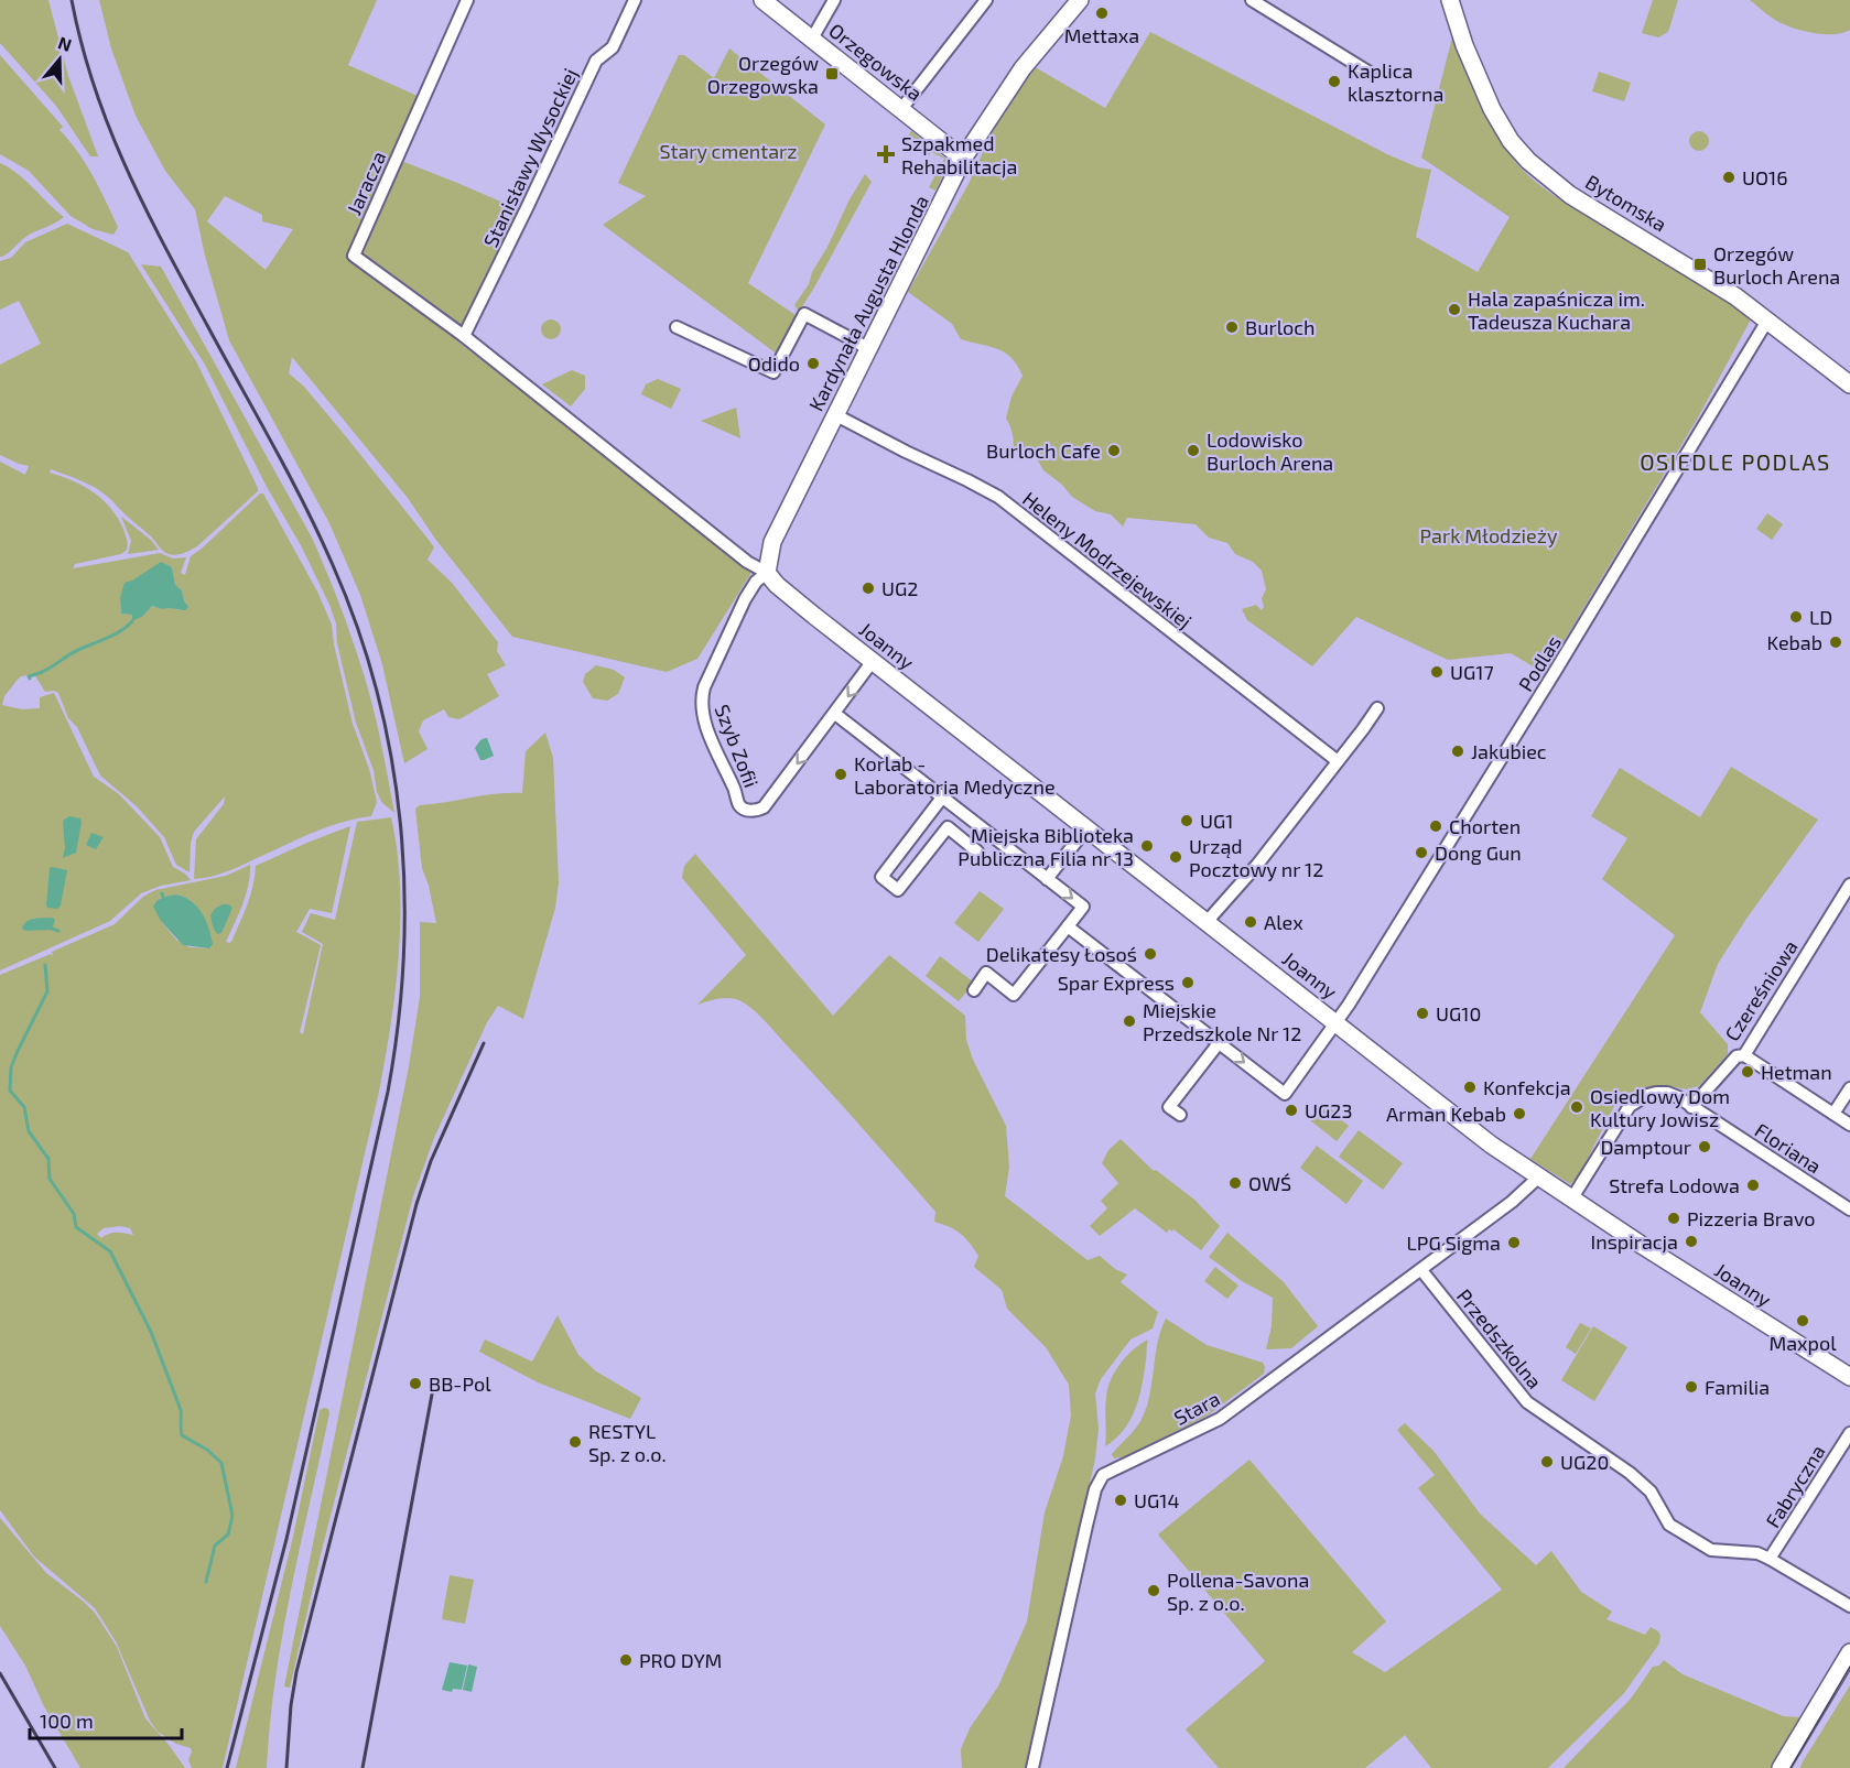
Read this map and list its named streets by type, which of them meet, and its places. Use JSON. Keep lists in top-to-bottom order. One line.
{"streets":{"street":["Orzegowska","Stanisławy Wysockiej","Jaracza","Bytomska","Kardynała Augusta Hlonda","Heleny Modrzejewskiej","Joanny","Podlas","Szyb Zofii","Czereśniowa","Floriana","Przedszkolna","Stara","Fabryczna"]},"crossings":[["Orzegowska","Kardynała Augusta Hlonda"],["Stanisławy Wysockiej","Jaracza"],["Bytomska","Podlas"],["Kardynała Augusta Hlonda","Heleny Modrzejewskiej"],["Kardynała Augusta Hlonda","Joanny"],["Kardynała Augusta Hlonda","Szyb Zofii"],["Joanny","Podlas"],["Joanny","Szyb Zofii"],["Joanny","Floriana"],["Joanny","Stara"],["Czereśniowa","Floriana"],["Przedszkolna","Stara"],["Przedszkolna","Fabryczna"]],"districts":["OSIEDLE PODLAS"],"parks":["Stary cmentarz","Park Młodzieży"],"places":{"other":["Mettaxa","Kaplica klasztorna","UO16","Hala zapaśnicza im. Tadeusza Kuchara","Burloch","Odido","Burloch Cafe","Lodowisko Burloch Arena","UG2","LD","Kebab","UG17","Jakubiec","Korlab - Laboratoria Medyczne","UG1","Chorten","Miejska Biblioteka Publiczna Filia nr 13","Dong Gun","Urząd Pocztowy nr 12","Alex","Delikatesy Łosoś","Spar Express","UG10","Miejskie Przedszkole Nr 12","Hetman","Konfekcja","Osiedlowy Dom Kultury Jowisz","UG23","Arman Kebab","Damptour","OWŚ","Strefa Lodowa","Pizzeria Bravo","Inspiracja","LPG Sigma","Maxpol","BB-Pol","Familia","RESTYL Sp. z o.o.","UG20","UG14","Pollena-Savona Sp. z o.o.","PRO DYM"],"transit":["Orzegów Orzegowska","Orzegów Burloch Arena"],"health":["Szpakmed Rehabilitacja"]},"scale_bar":"100 m","north":"top"}
